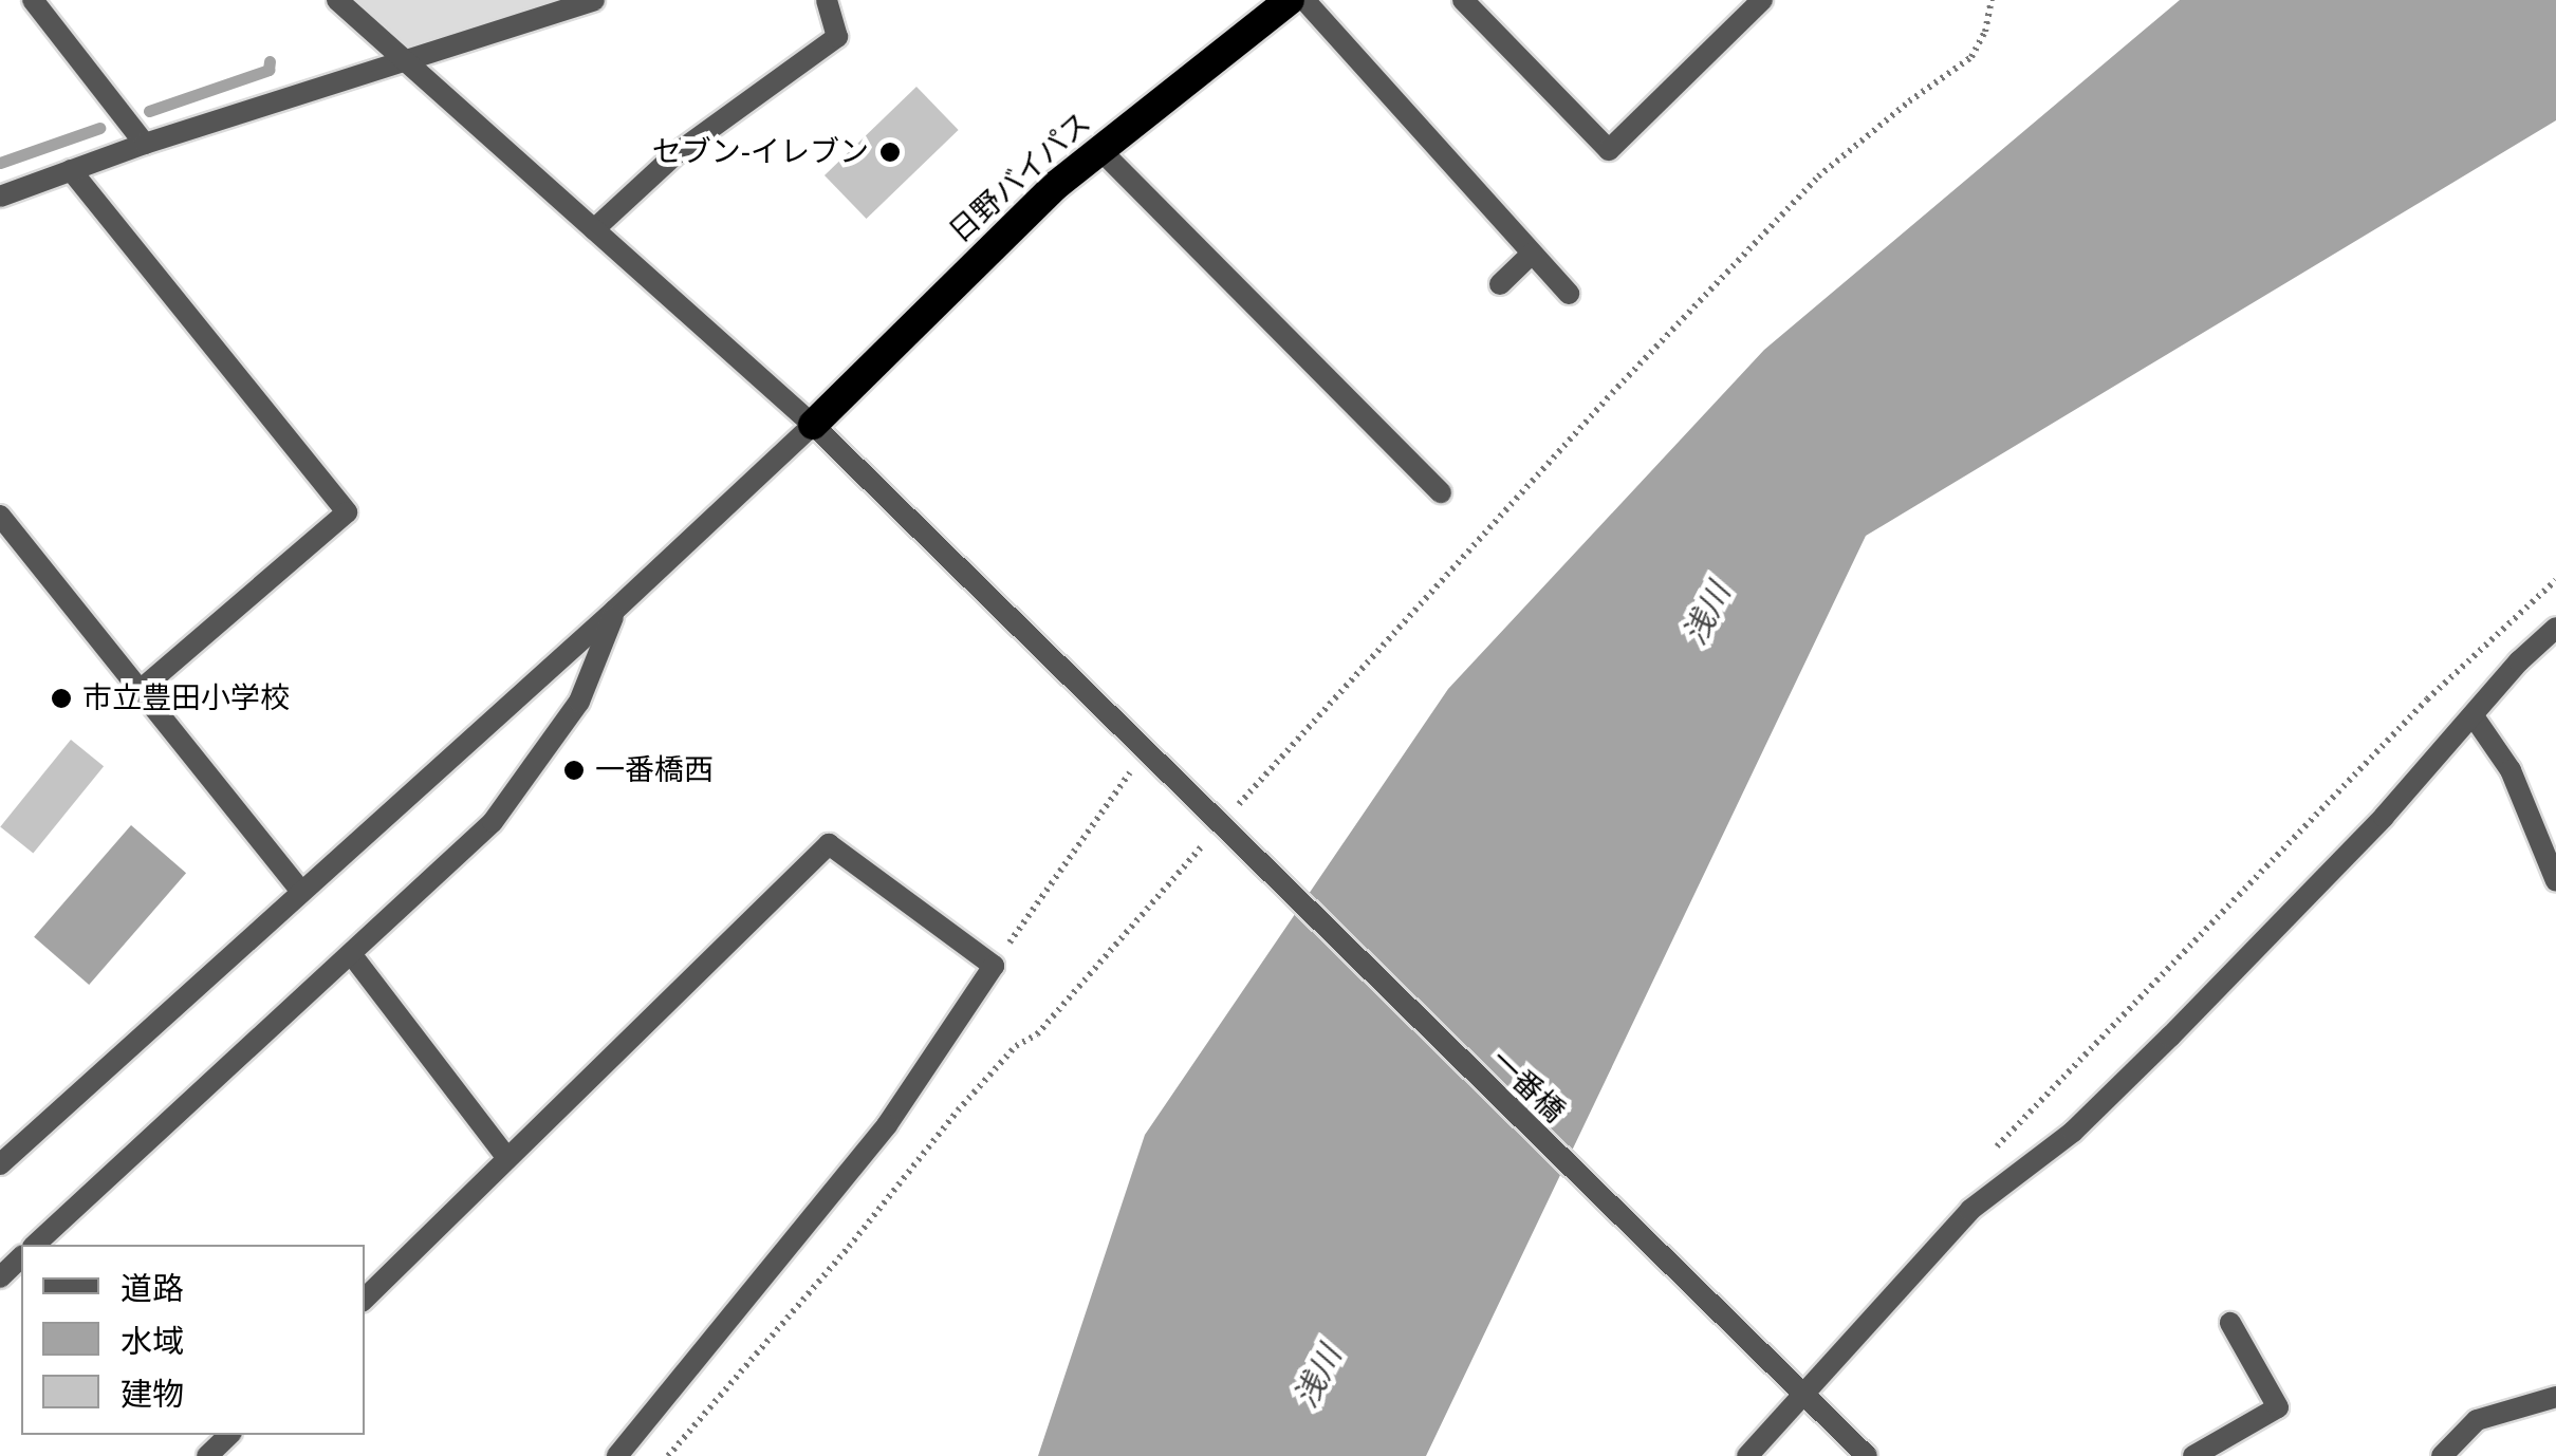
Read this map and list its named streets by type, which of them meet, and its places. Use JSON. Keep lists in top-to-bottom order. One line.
{"streets":{"highway":["日野バイパス"],"street":["一番橋"]},"crossings":[["日野バイパス","一番橋"]],"water":["浅川"],"places":["セブン-イレブン","市立豊田小学校","一番橋西"],"legend":["道路","水域","建物"]}
